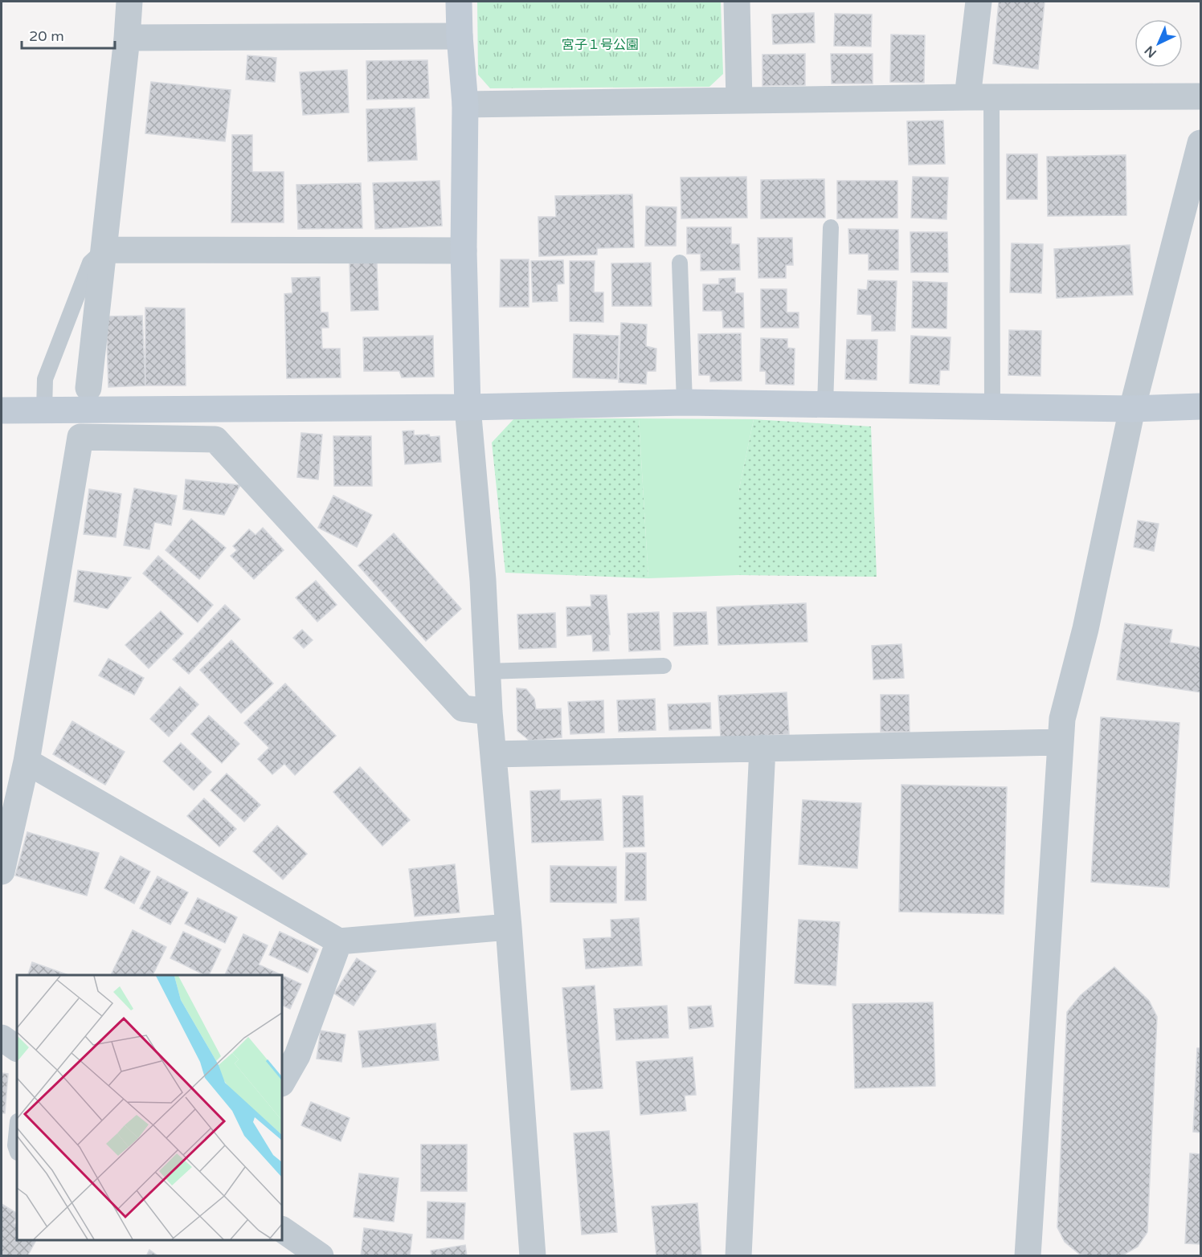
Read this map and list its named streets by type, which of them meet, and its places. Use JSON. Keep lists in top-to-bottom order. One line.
{"parks":["宮子１号公園"],"scale_bar":"20 m","north":"bottom left"}
